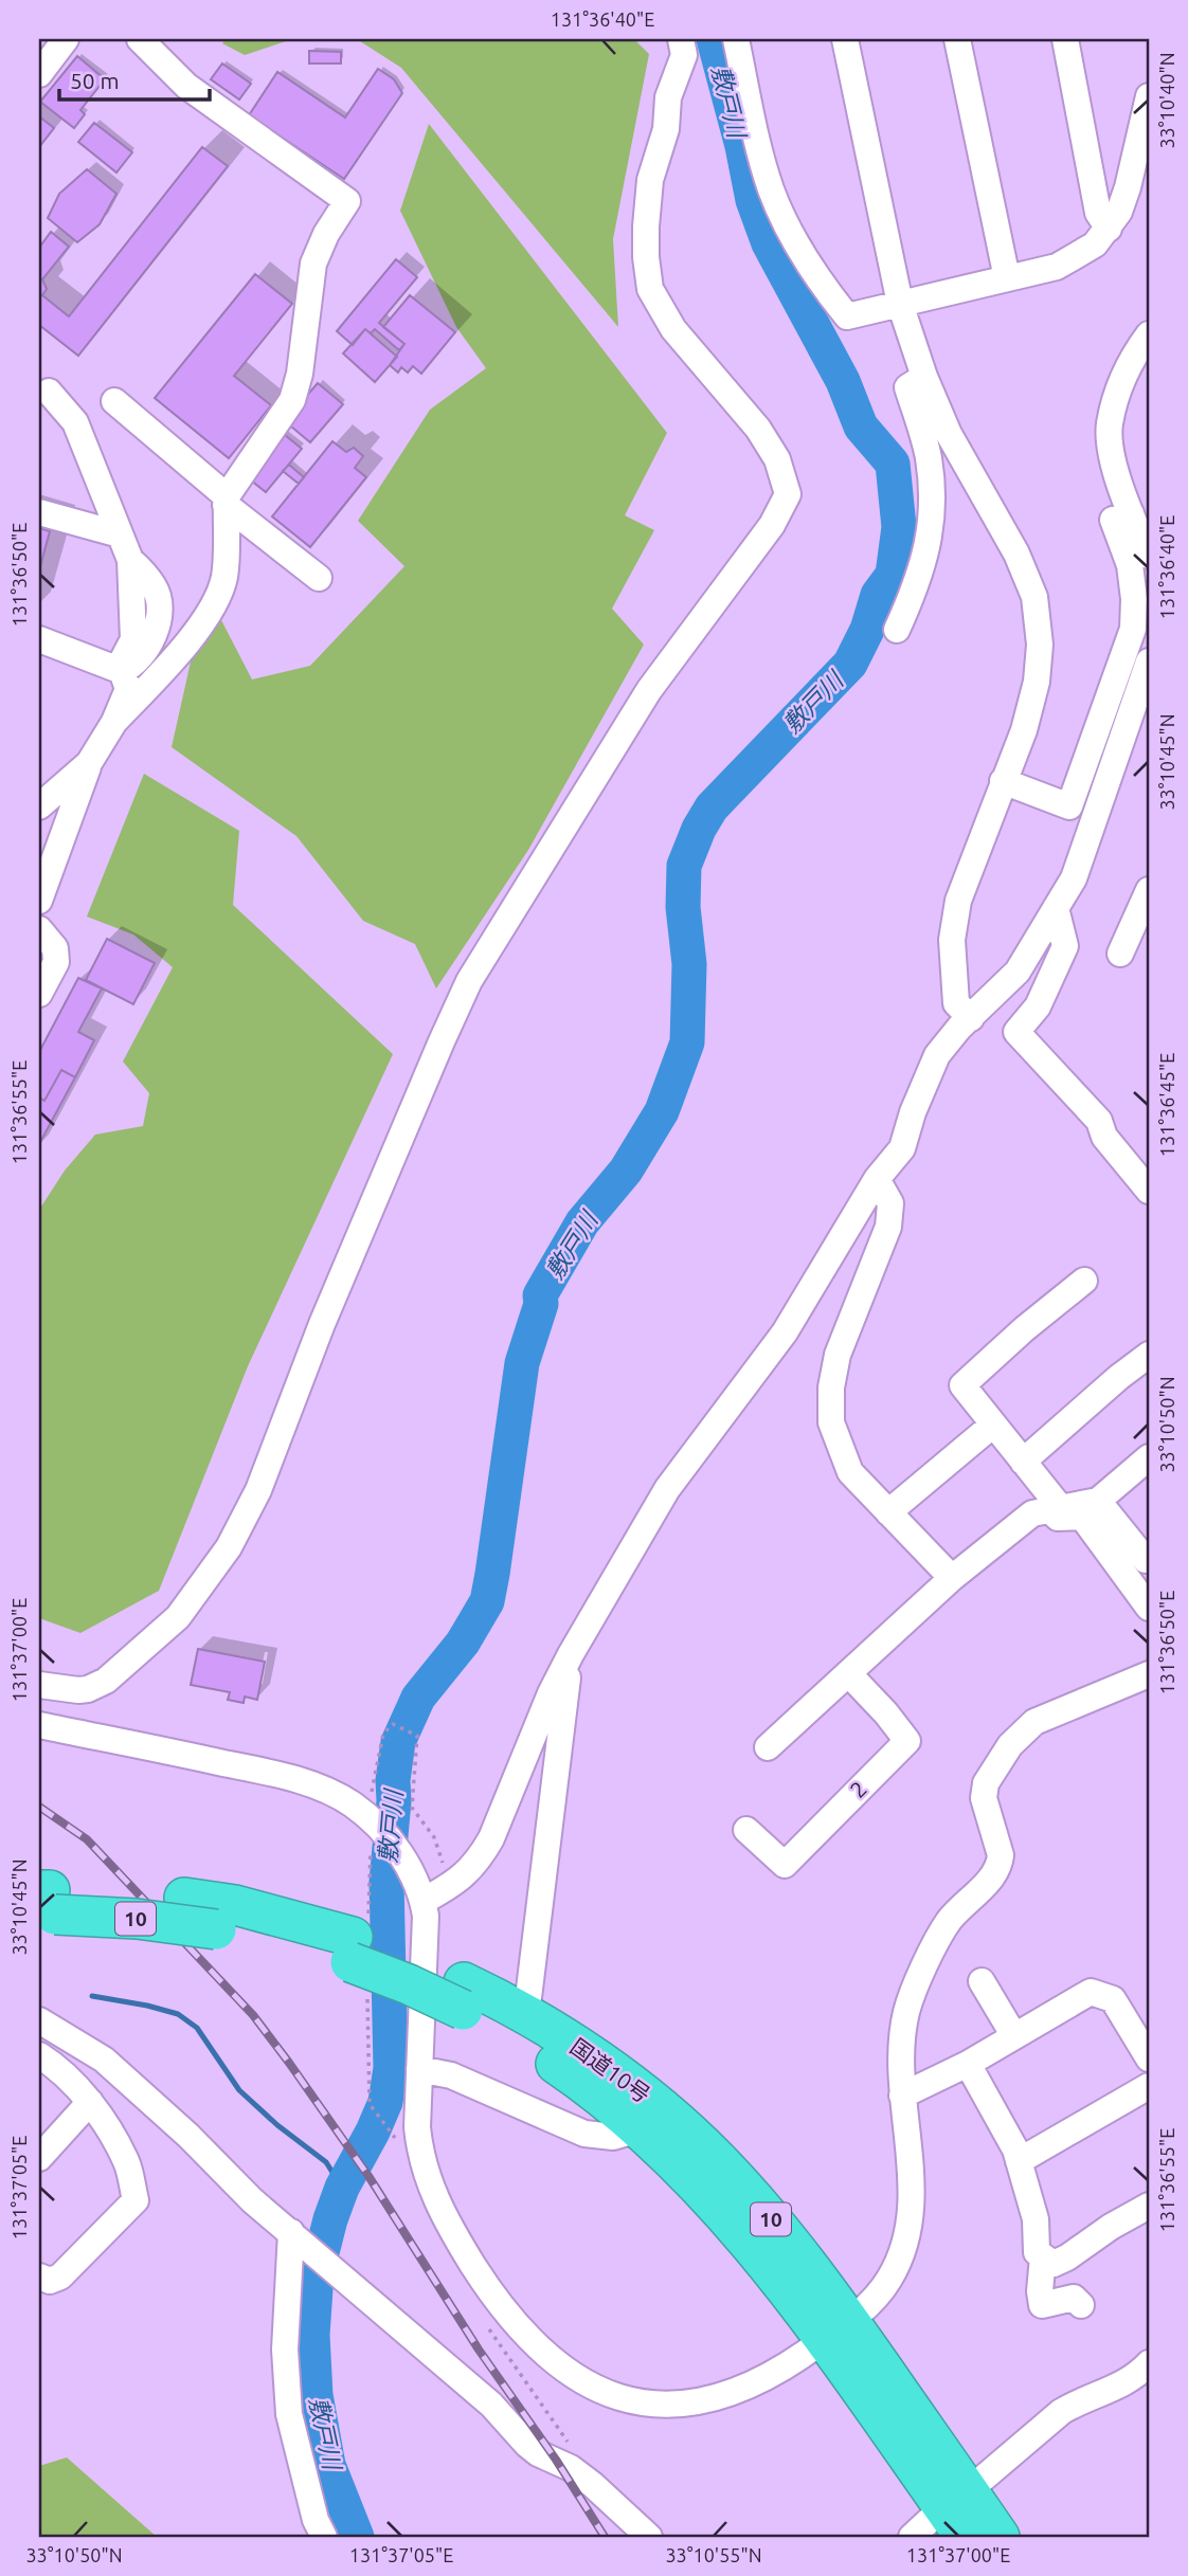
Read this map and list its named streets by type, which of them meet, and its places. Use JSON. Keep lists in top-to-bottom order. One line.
{"streets":{"highway":["10","国道10号"],"street":["2"]},"water":["敷戸川"],"scale_bar":"50 m","coordinates":["131°36'40\"E","33°10'40\"N","131°36'50\"E","33°10'45\"N","131°36'45\"E","131°36'55\"E","33°10'50\"N","131°37'00\"E","131°37'05\"E","33°10'55\"N"]}
